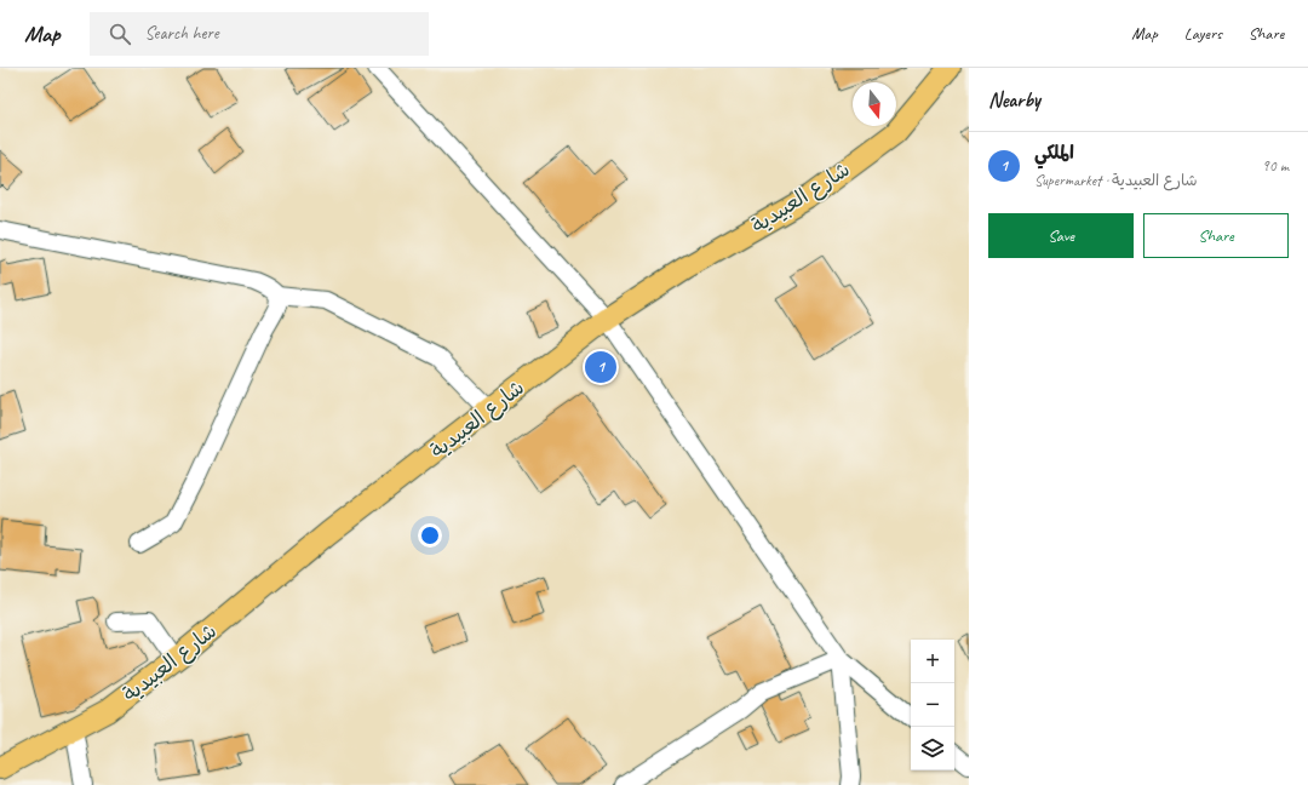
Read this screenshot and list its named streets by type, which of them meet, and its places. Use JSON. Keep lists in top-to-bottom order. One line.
{"streets":{"main road":["شارع العبيدية"]},"north":"bottom","page":{"header":"Map","search":"Search here","nav":["Map","Layers","Share"],"heading":"Nearby","list":[{"mark":"1","name":"الملكي","note":"Supermarket · شارع العبيدية","value":"90 m"}],"buttons":["Save","Share"],"pins":"1","map_buttons":["+","−"]}}
